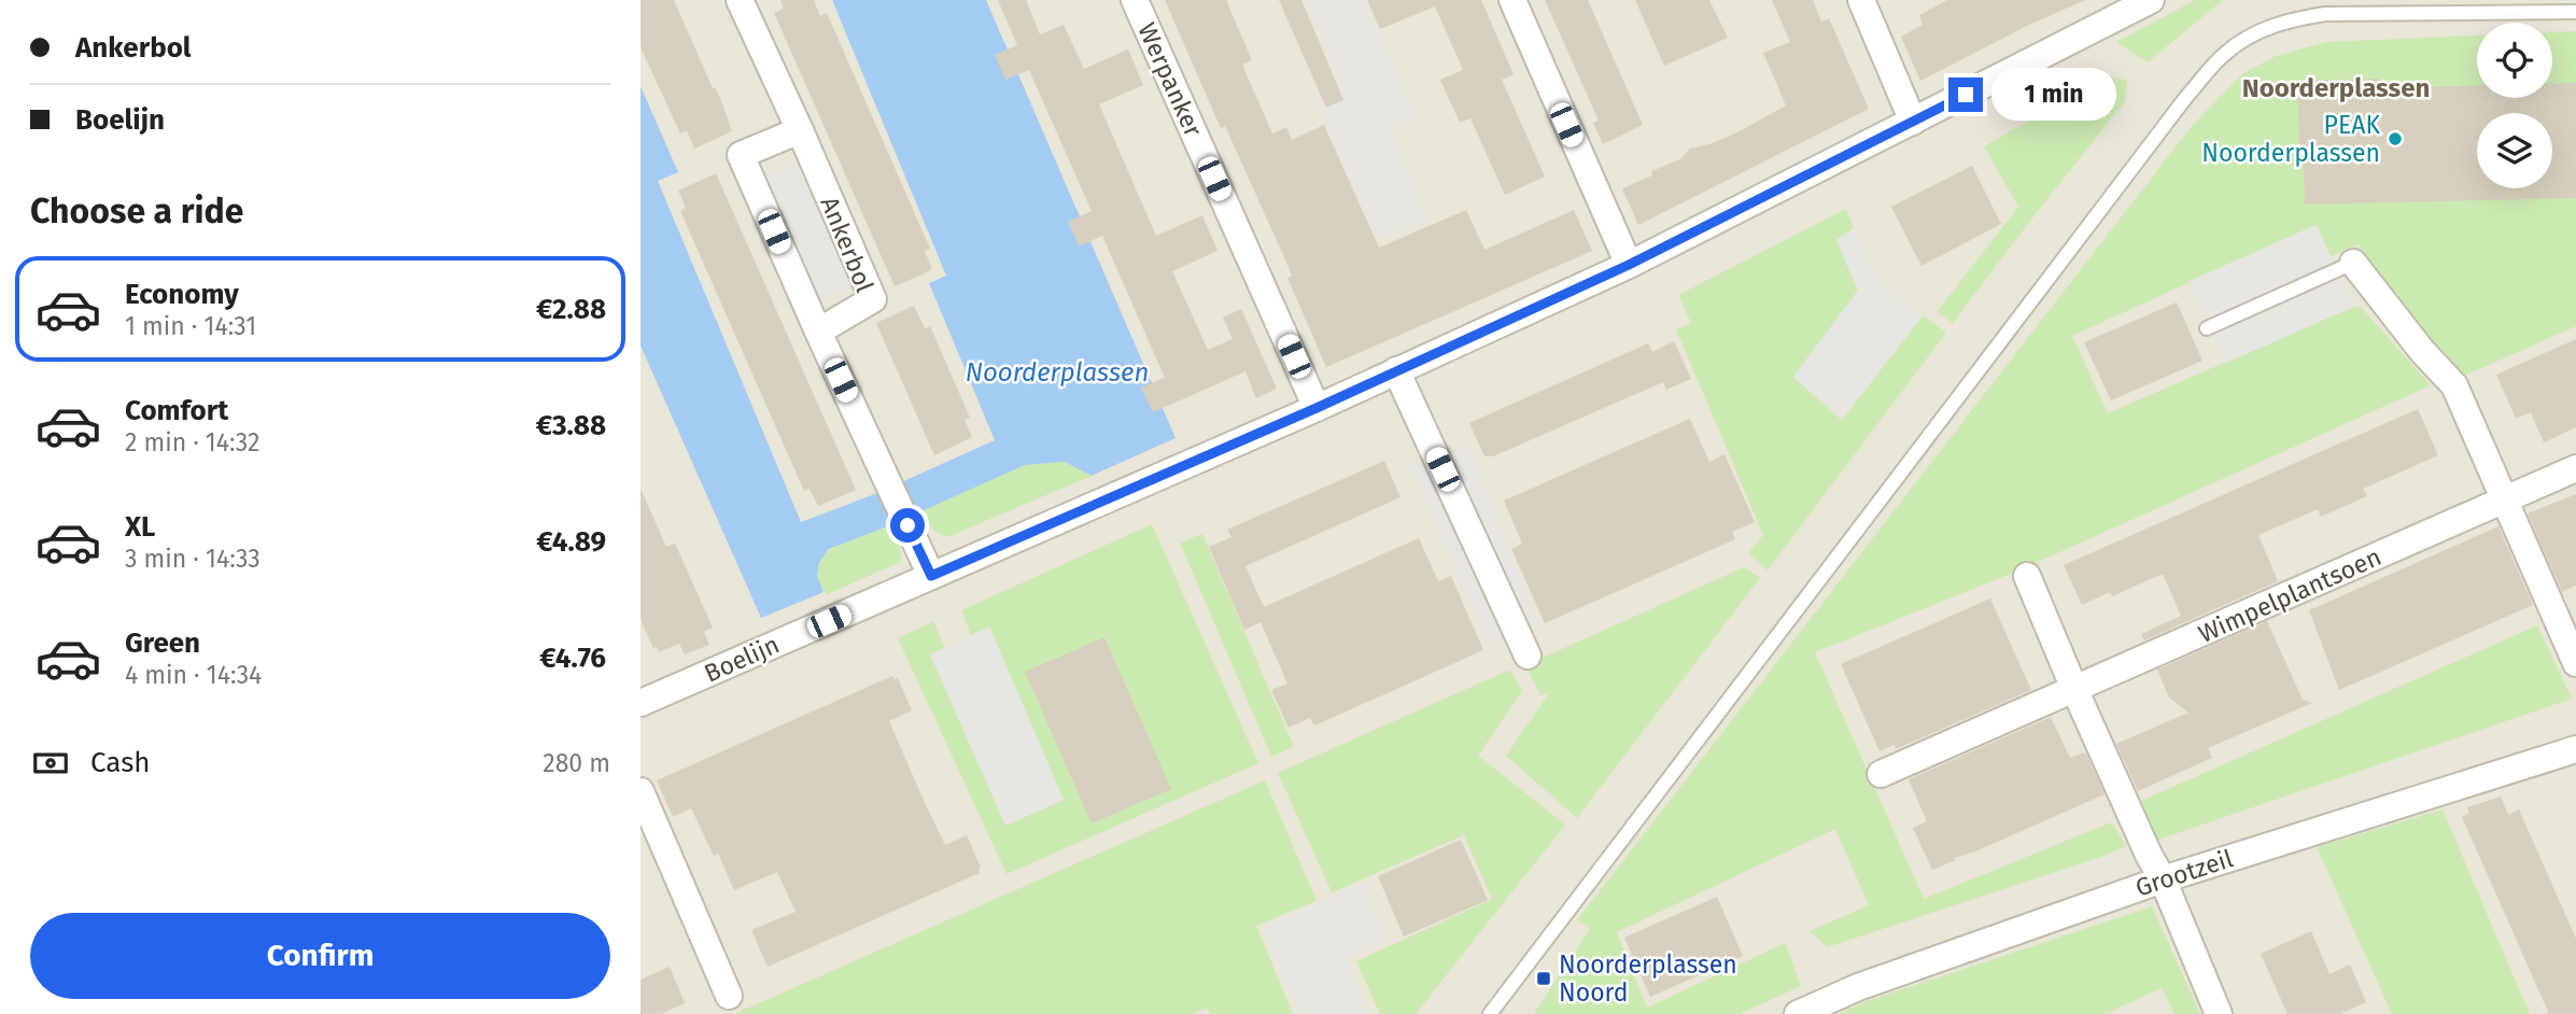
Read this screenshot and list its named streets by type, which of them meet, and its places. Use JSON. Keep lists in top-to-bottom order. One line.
{"streets":{"street":["Werpanker","Ankerbol","Wimpelplantsoen","Boelijn","Grootzeil"]},"crossings":[["Werpanker","Boelijn"]],"districts":["Noorderplassen"],"water":["Noorderplassen"],"places":{"other":["PEAK Noorderplassen"],"transit":["Noorderplassen Noord"]},"page":{"banner":["Ankerbol","Boelijn"],"bubble":"1 min","heading":"Choose a ride","list":[{"name":"Economy","note":"1 min · 14:31","value":"€2.88"},{"name":"Comfort","note":"2 min · 14:32","value":"€3.88"},{"name":"XL","note":"3 min · 14:33","value":"€4.89"},{"name":"Green","note":"4 min · 14:34","value":"€4.76"}],"pay":["Cash","280 m"],"buttons":"Confirm"}}
